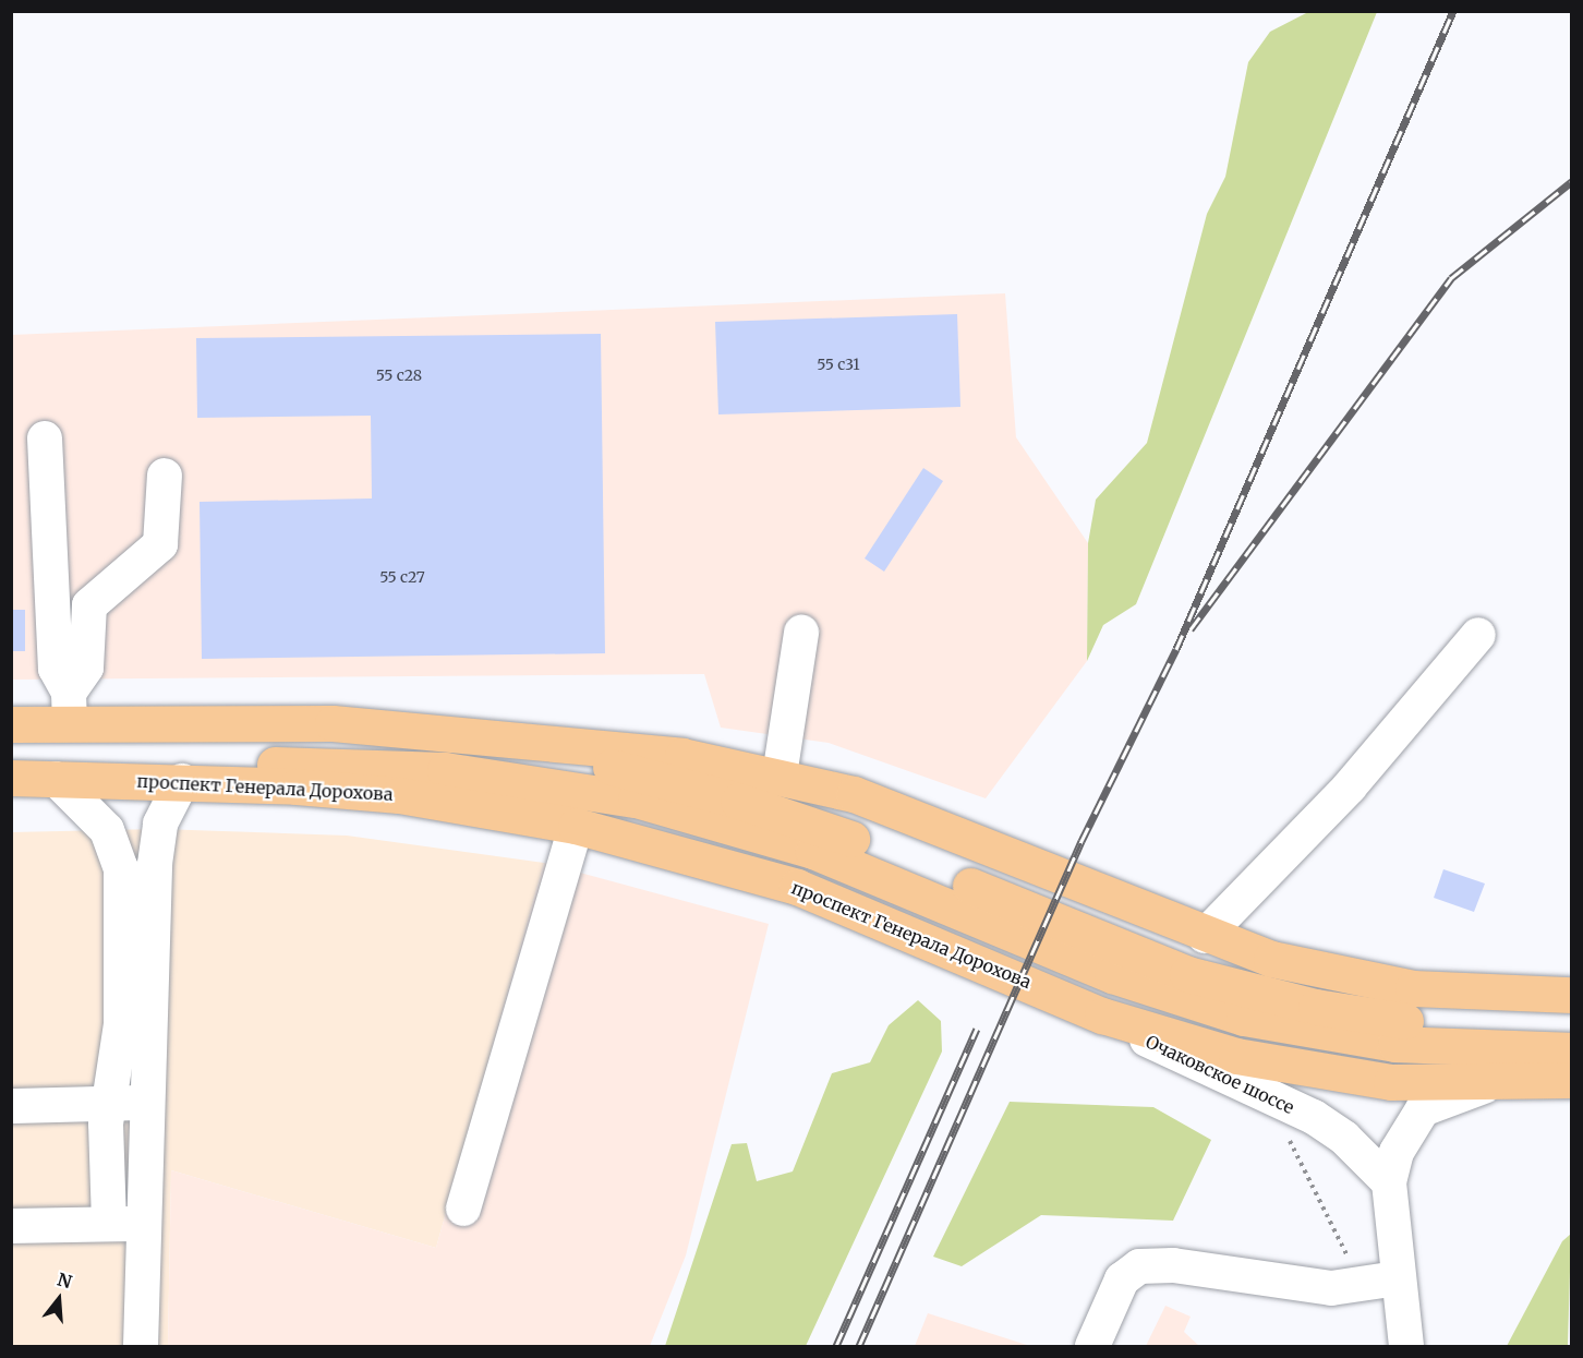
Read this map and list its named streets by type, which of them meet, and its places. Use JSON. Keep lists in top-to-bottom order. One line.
{"streets":{"main road":["проспект Генерала Дорохова"],"street":["Очаковское шоссе"]},"crossings":[["проспект Генерала Дорохова","Очаковское шоссе"]],"house_numbers":["55 с31","55 с28","55 с27"],"north":"top"}
